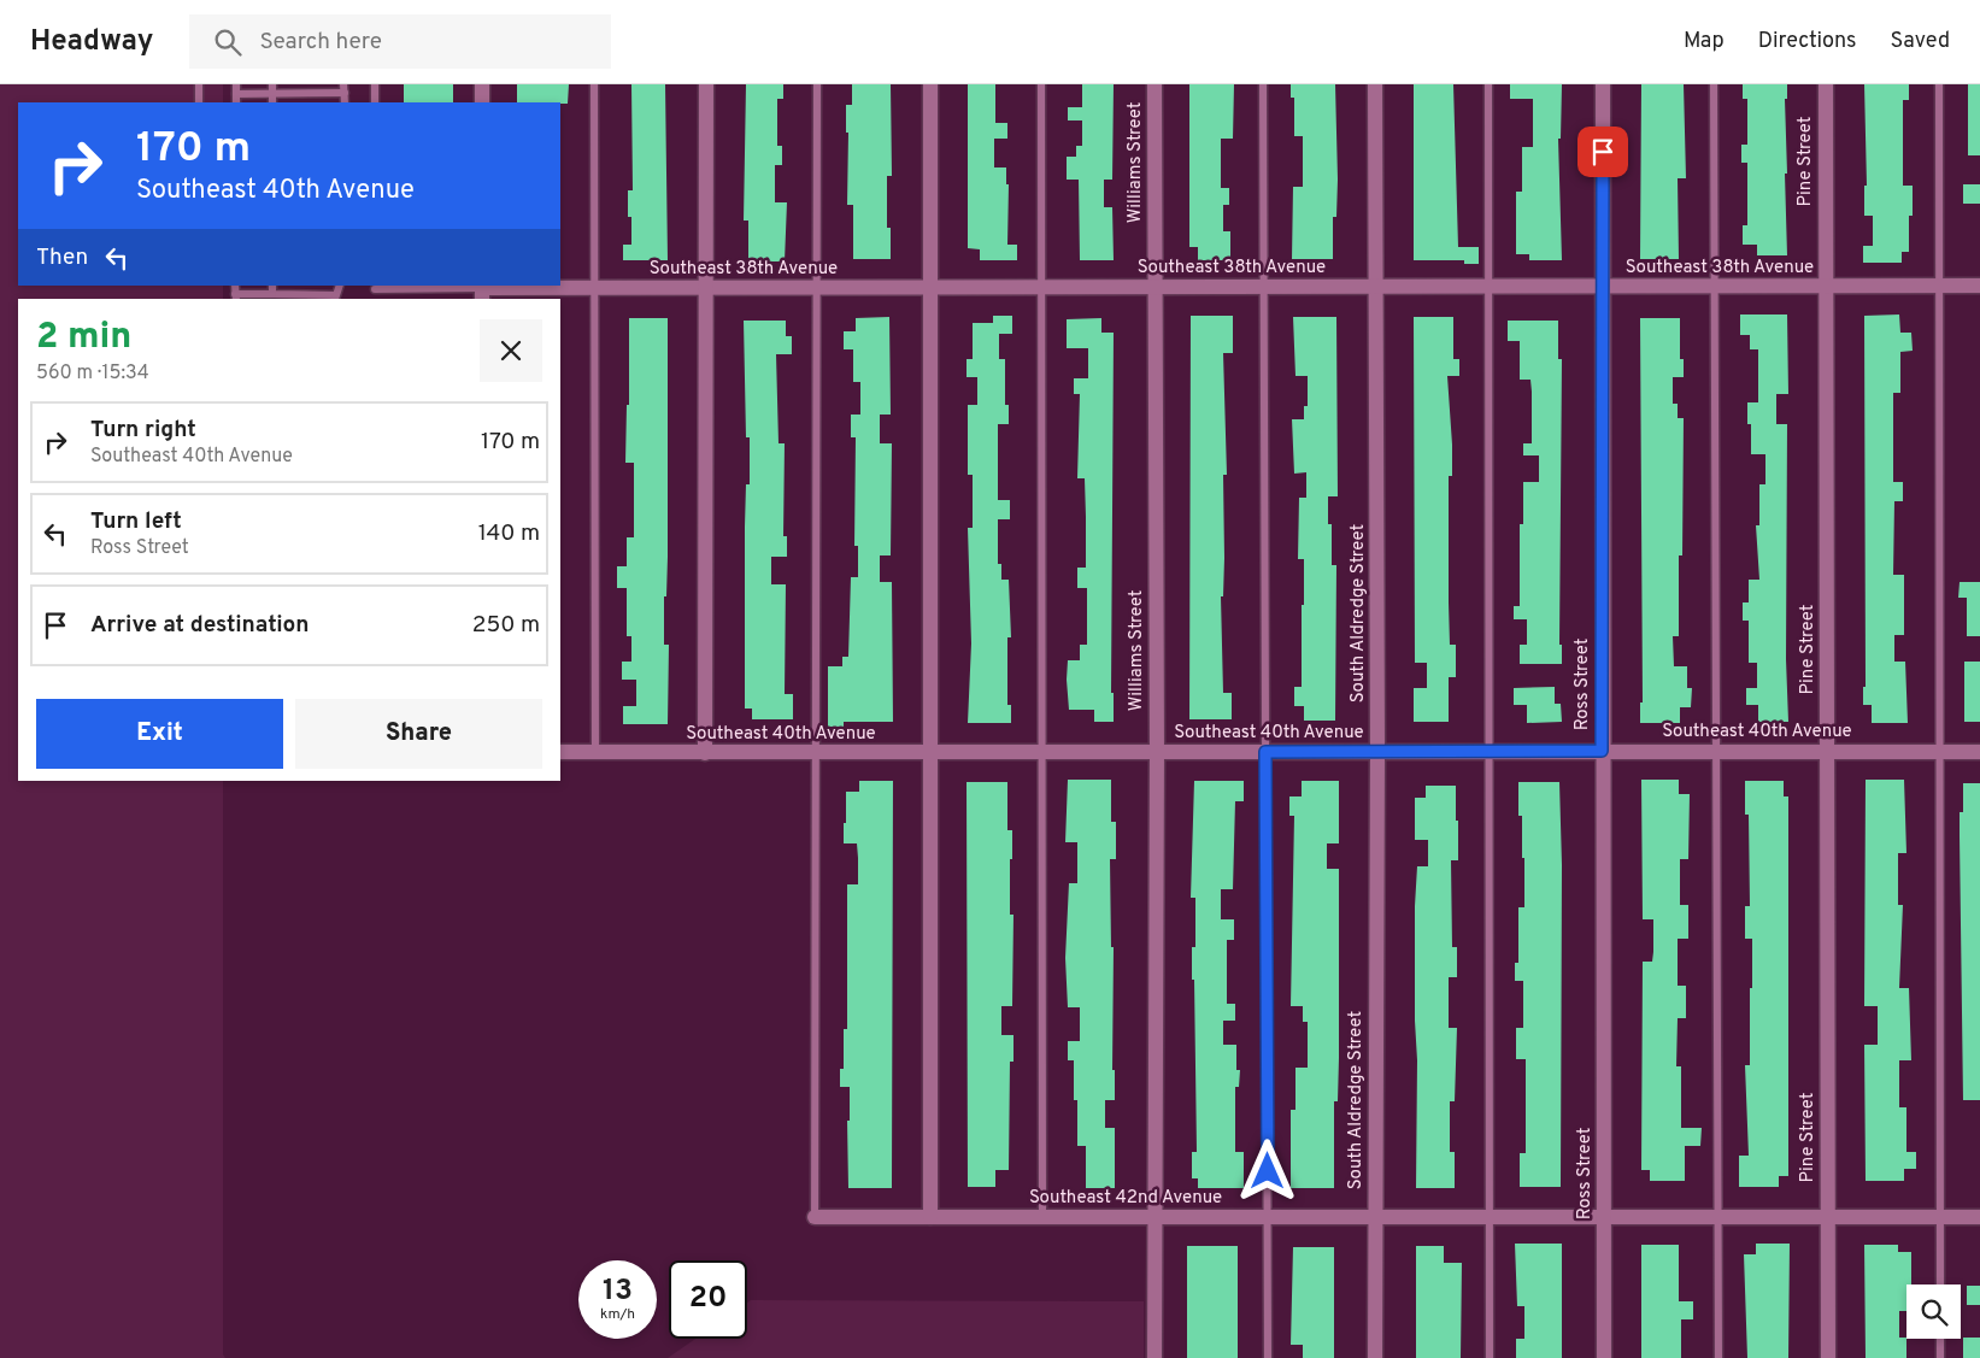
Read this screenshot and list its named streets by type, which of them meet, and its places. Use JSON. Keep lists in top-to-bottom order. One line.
{"streets":{"street":["Pine Street","Williams Street","Southeast 38th Avenue","South Aldredge Street","Ross Street","Southeast 40th Avenue","Southeast 42nd Avenue"]},"crossings":[["Pine Street","Southeast 38th Avenue"],["Pine Street","Southeast 40th Avenue"],["Pine Street","Southeast 42nd Avenue"],["Williams Street","Southeast 38th Avenue"],["Williams Street","Southeast 40th Avenue"],["Williams Street","Southeast 42nd Avenue"],["Southeast 38th Avenue","South Aldredge Street"],["Southeast 38th Avenue","Ross Street"],["South Aldredge Street","Southeast 40th Avenue"],["South Aldredge Street","Southeast 42nd Avenue"],["Ross Street","Southeast 40th Avenue"],["Ross Street","Southeast 42nd Avenue"]],"page":{"header":"Headway","search":"Search here","nav":["Map","Directions","Saved"],"turn":["170 m","Southeast 40th Avenue"],"then":"Then","heading":["2 min","560 m · 15:34"],"list":[{"name":"Turn right","note":"Southeast 40th Avenue","value":"170 m"},{"name":"Turn left","note":"Ross Street","value":"140 m"},{"name":"Arrive at destination","value":"250 m"}],"buttons":["Exit","Share"],"speed":"13 km/h","limit":"20"}}
